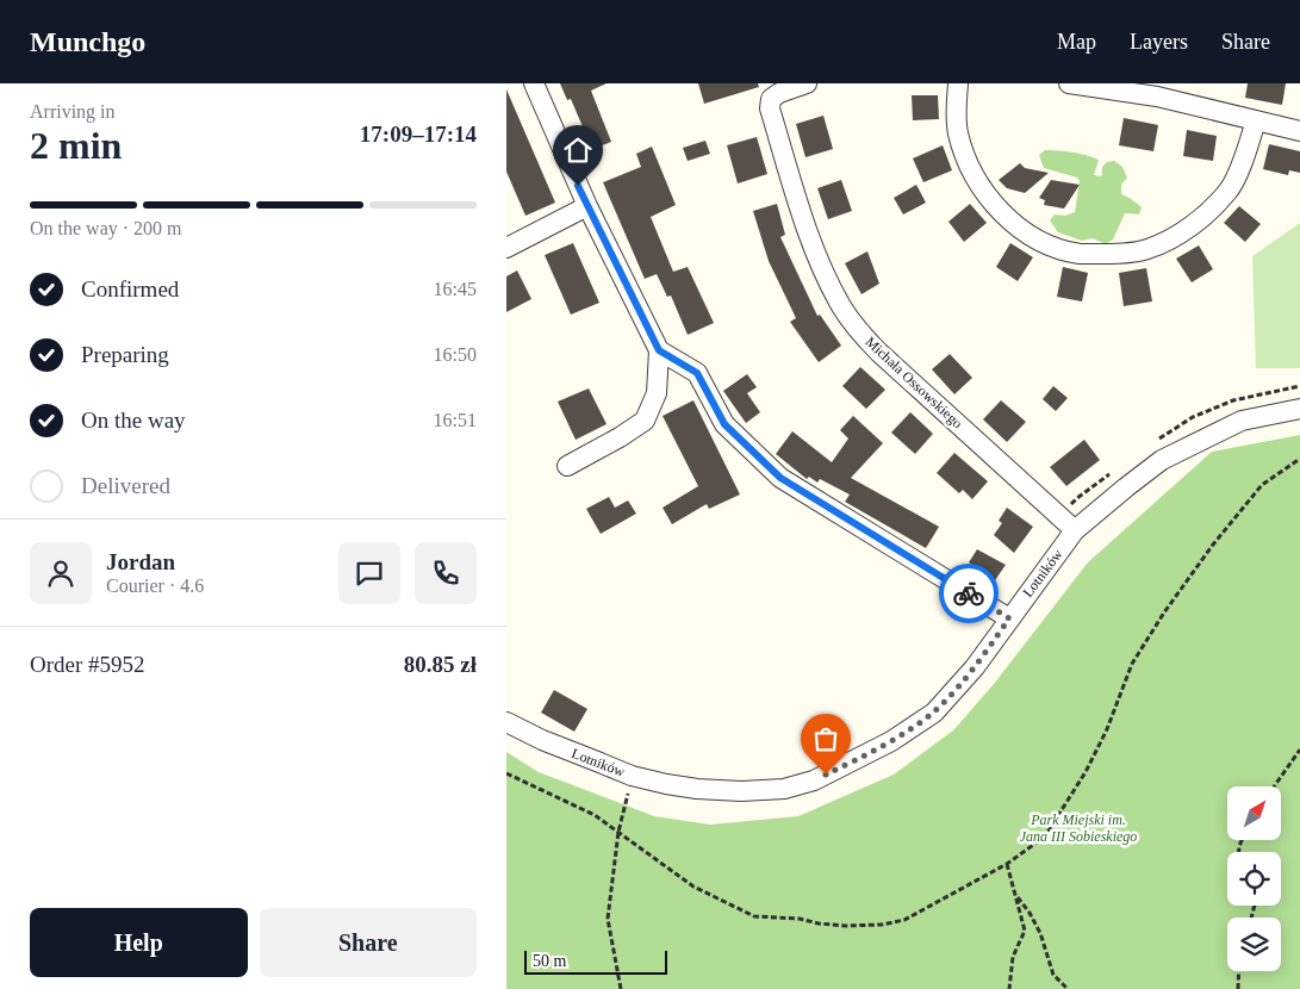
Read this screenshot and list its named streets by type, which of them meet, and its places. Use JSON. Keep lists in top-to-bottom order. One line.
{"streets":{"street":["Michała Ossowskiego","Lotników"]},"crossings":[["Michała Ossowskiego","Lotników"]],"parks":["Park Miejski im. Jana III Sobieskiego"],"scale_bar":"50 m","north":"top right","page":{"header":"Munchgo","nav":["Map","Layers","Share"],"heading":["2 min","Arriving in","17:09–17:14"],"panel":["Jordan","Courier · 4.6","Order #5952","80.85 zł"],"bar":"On the way · 200 m","list":[["Confirmed","16:45"],["Preparing","16:50"],["On the way","16:51"],"Delivered"],"buttons":["Help","Share"],"scale":"50 m"}}
